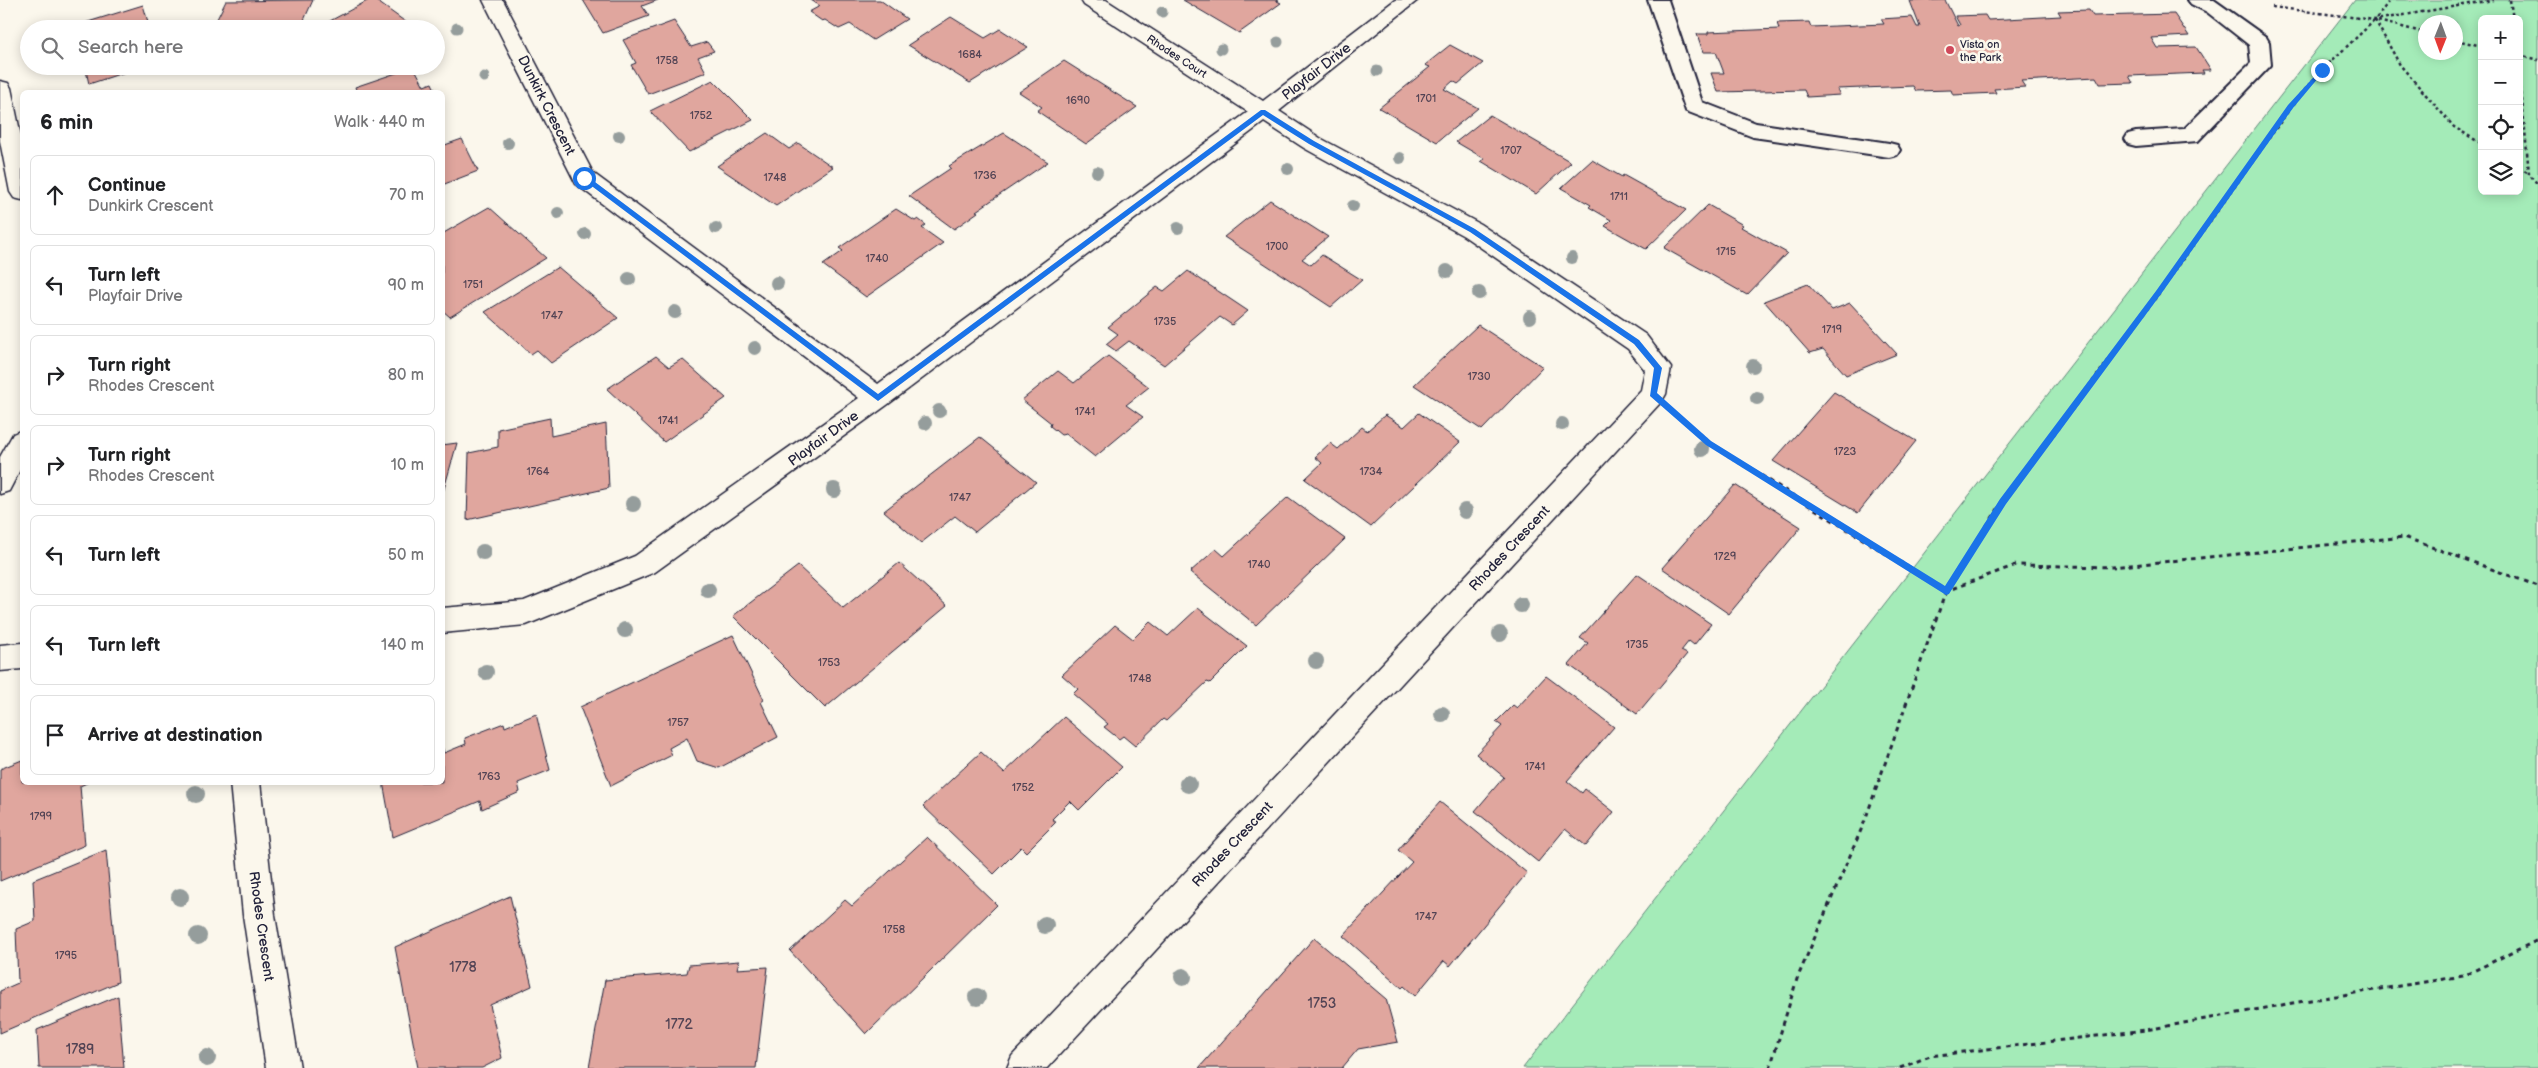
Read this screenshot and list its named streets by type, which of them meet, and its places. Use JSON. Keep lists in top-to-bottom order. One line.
{"streets":{"street":["Rhodes Court","Playfair Drive","Dunkirk Crescent","Rhodes Crescent"]},"crossings":[["Rhodes Court","Playfair Drive"],["Playfair Drive","Dunkirk Crescent"]],"places":["Vista on the Park"],"house_numbers":["1684","1758","1701","1690","1752","1707","1736","1748","1711","1700","1715","1740","1751","1747","1735","1719","1730","1741","1741","1723","1764","1734","1747","1729","1740","1735","1753","1748","1757","1741","1763","1752","1799","1747","1758","1795","1778","1753","1772","1789"],"north":"bottom","page":{"map_buttons":["+","−"],"search":"Search here","heading":["6 min","Walk · 440 m"],"list":[["Continue","Dunkirk Crescent","70 m"],["Turn left","Playfair Drive","90 m"],["Turn right","Rhodes Crescent","80 m"],["Turn right","Rhodes Crescent","10 m"],["Turn left","50 m"],["Turn left","140 m"],"Arrive at destination"]}}
